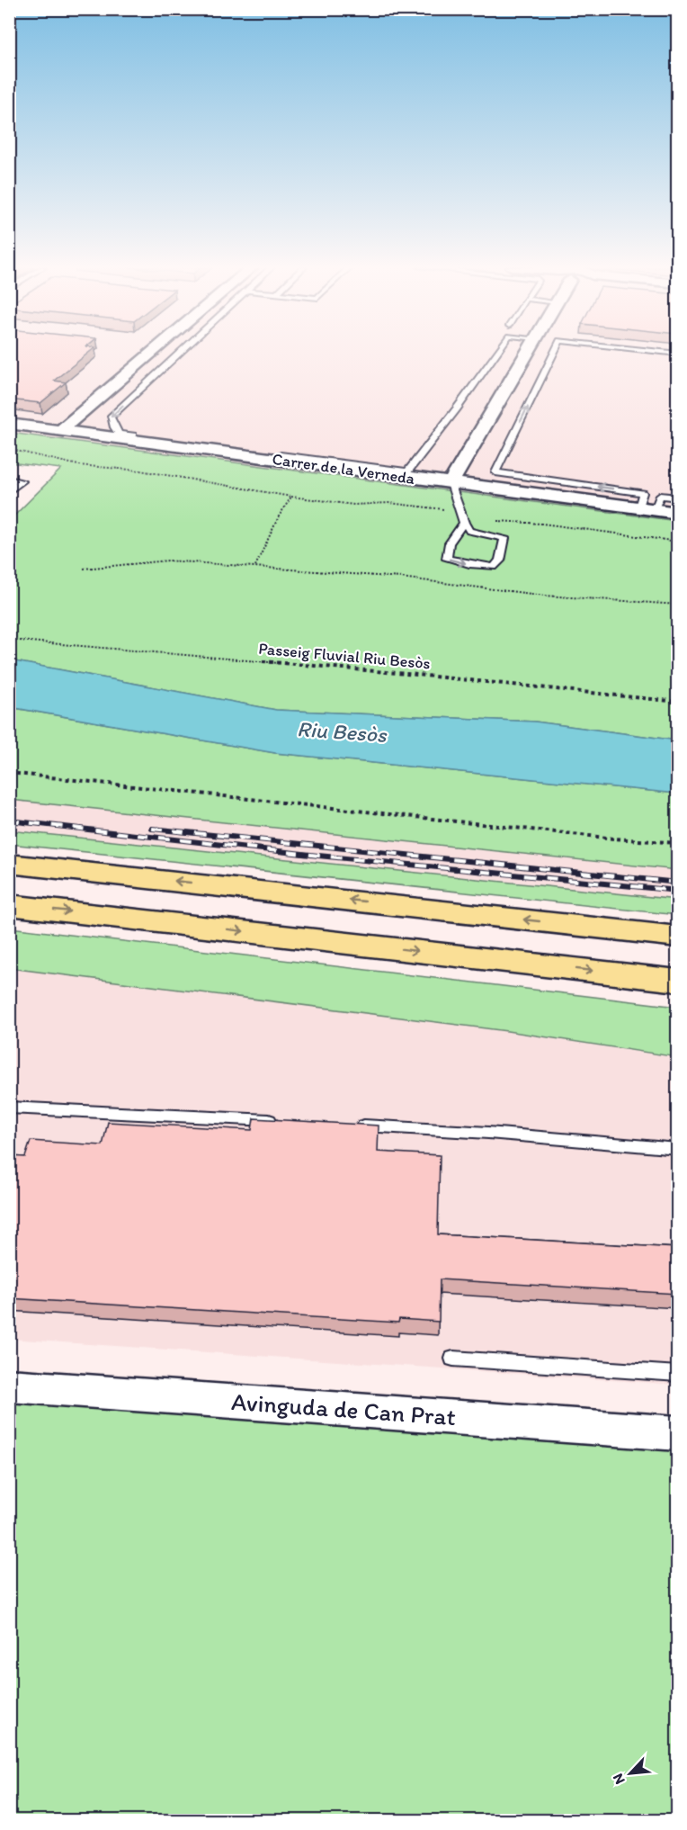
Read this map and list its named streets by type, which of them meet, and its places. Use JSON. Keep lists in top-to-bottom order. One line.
{"streets":{"street":["Carrer de la Verneda","Avinguda de Can Prat"],"path":["Passeig Fluvial Riu Besòs"]},"water":["Riu Besòs"],"north":"bottom left"}
